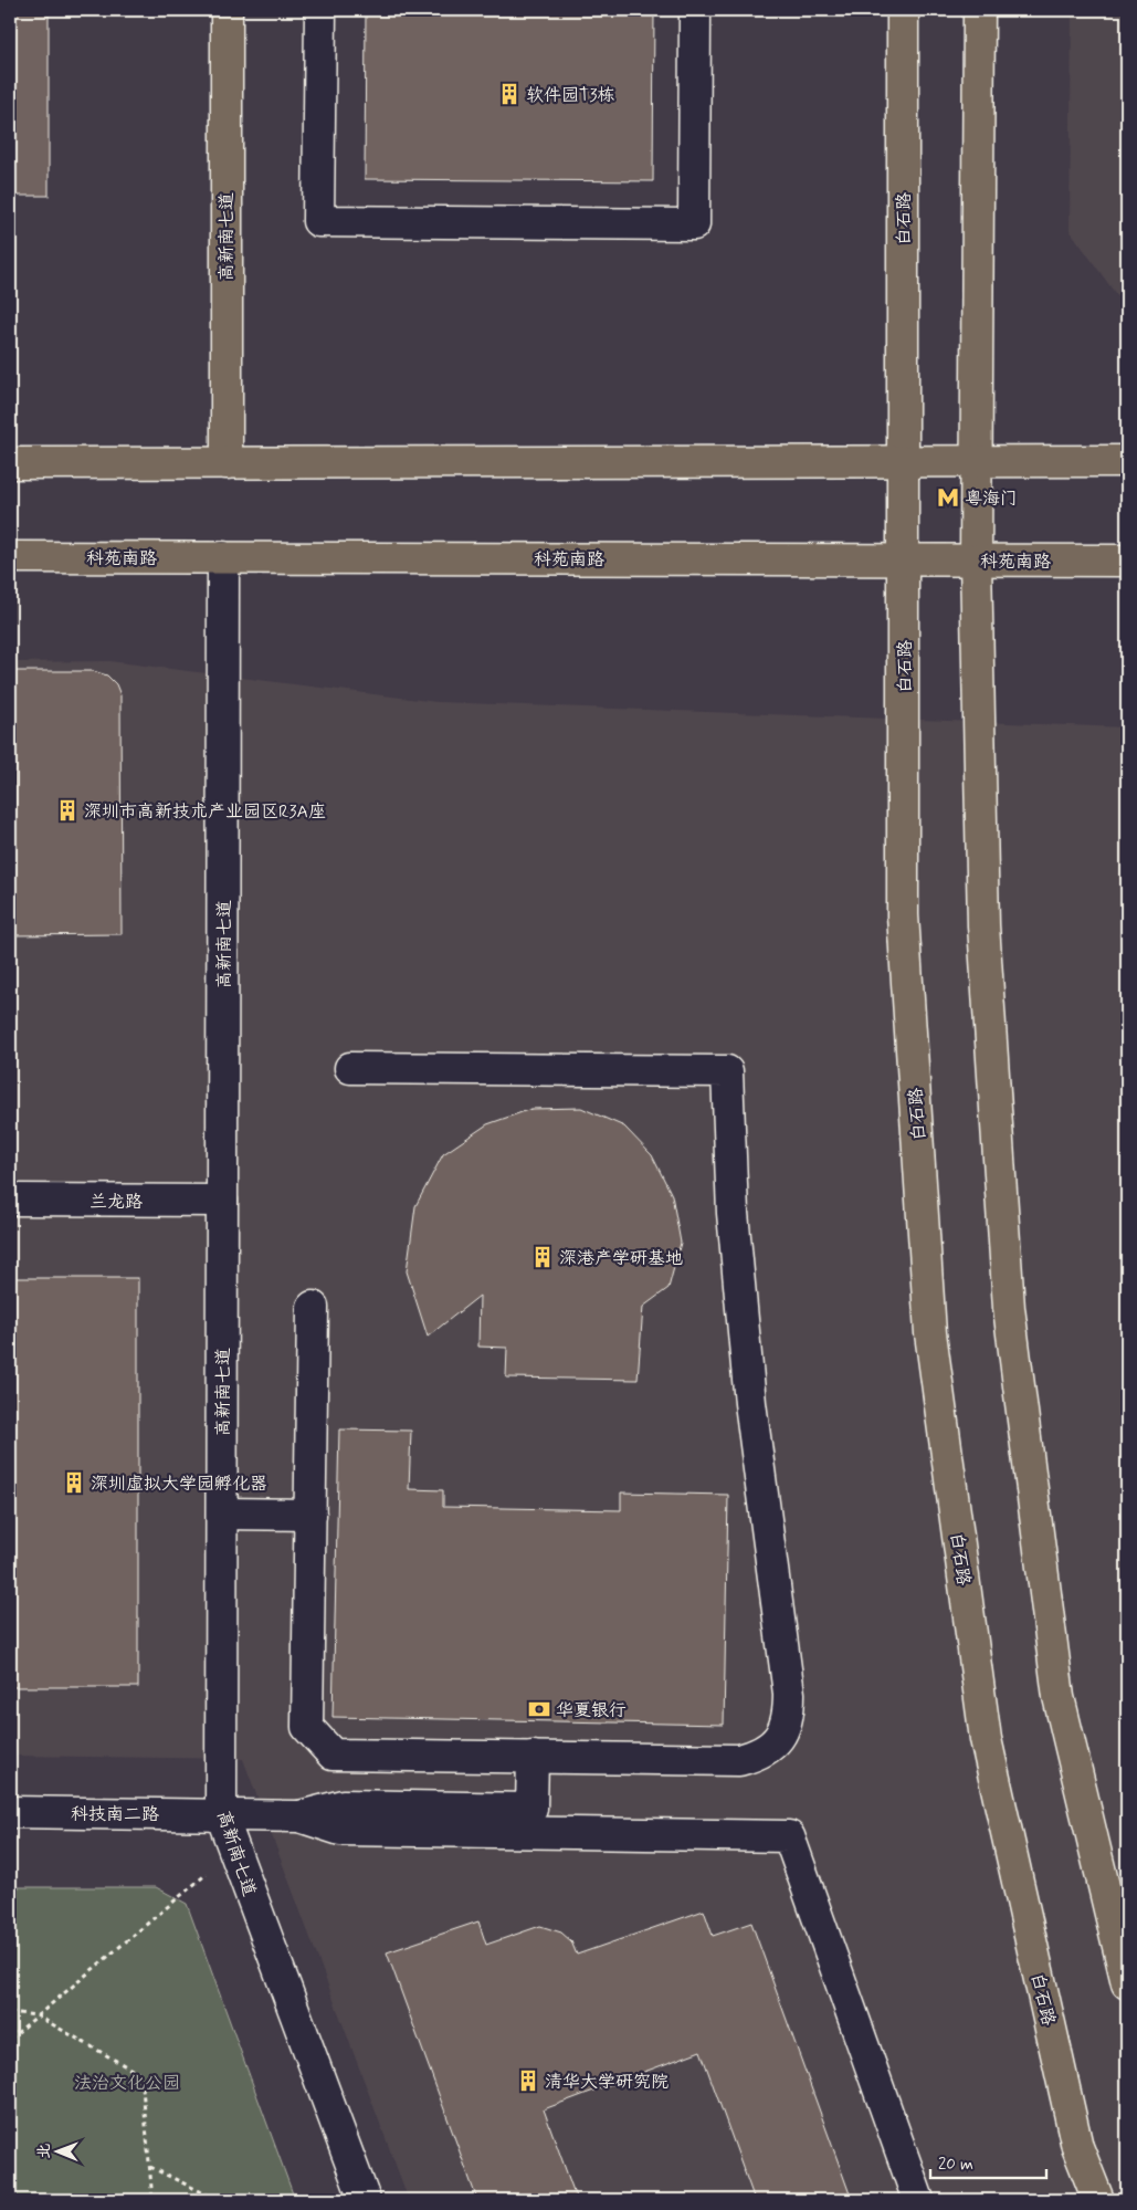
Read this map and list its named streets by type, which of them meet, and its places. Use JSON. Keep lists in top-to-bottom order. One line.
{"streets":{"main road":["白石路","高新南七道","科苑南路"],"street":["兰龙路","科技南二路"]},"crossings":[["白石路","科苑南路"],["高新南七道","科苑南路"],["高新南七道","兰龙路"],["高新南七道","科技南二路"]],"parks":["法治文化公园"],"places":{"building":["软件园T3栋","深圳市高新技术产业园区R3A座","深港产学研基地","深圳虚拟大学园孵化器","清华大学研究院"],"metro station":["粤海门"],"bank":["华夏银行"]},"scale_bar":"20 m","north":"left"}
